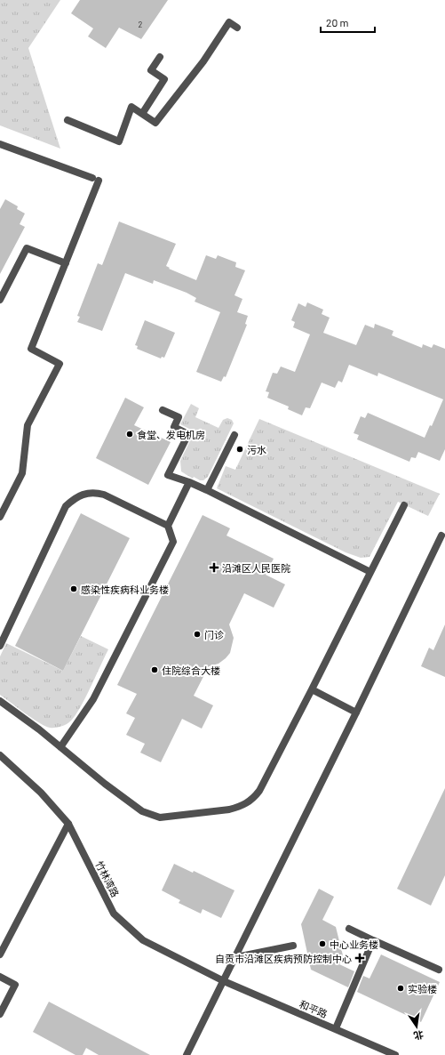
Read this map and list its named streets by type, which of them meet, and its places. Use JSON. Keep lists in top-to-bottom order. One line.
{"streets":{"street":["竹林湾路","和平路"]},"crossings":[["竹林湾路","和平路"]],"places":{"other":["食堂、发电机房","污水","感染性疾病科业务楼","门诊","住院综合大楼","中心业务楼","实验楼"],"health":["沿滩区人民医院","自贡市沿滩区疾病预防控制中心"]},"house_numbers":["2"],"scale_bar":"20 m","north":"bottom"}
